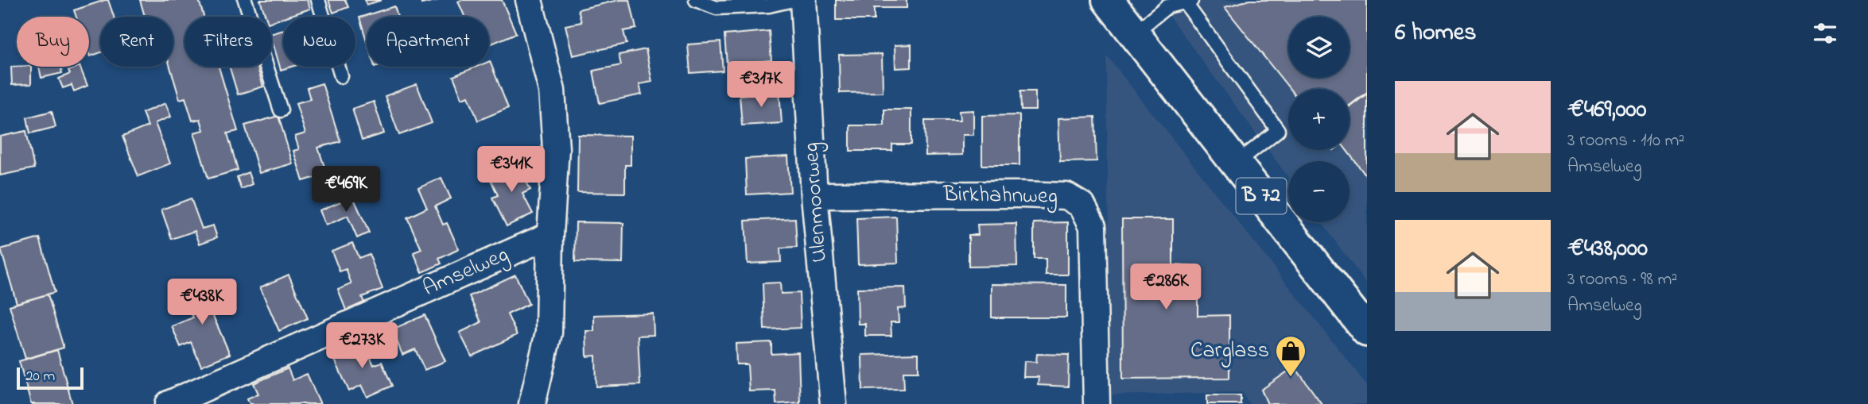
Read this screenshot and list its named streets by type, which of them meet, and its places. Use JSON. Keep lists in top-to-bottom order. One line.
{"streets":{"main road":["B 72"],"street":["Birkhahnweg","Ulenmoorweg","Amselweg"]},"crossings":[["Birkhahnweg","Ulenmoorweg"]],"places":{"shop":["Carglass"]},"scale_bar":"20 m","page":{"heading":"6 homes","map_buttons":["+","−"],"chip":["Buy","Rent","Filters","New","Apartment"],"price":["€317K","€341K","€469K","€286K","€438K","€273K"],"list":[{"name":"€469,000","note":"3 rooms · 110 m² · Amselweg"},{"name":"€438,000","note":"3 rooms · 98 m² · Amselweg"}],"scale":"20 m"}}
